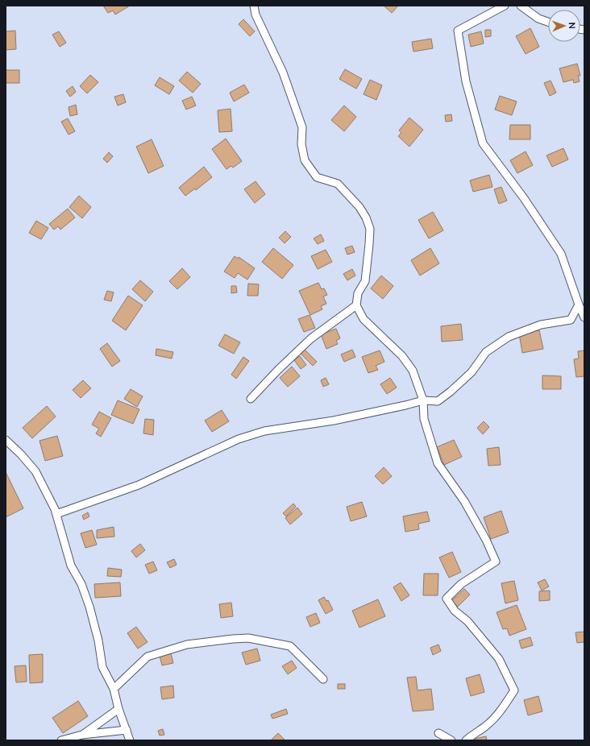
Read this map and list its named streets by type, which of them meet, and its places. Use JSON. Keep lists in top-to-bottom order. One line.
{"north":"right"}
